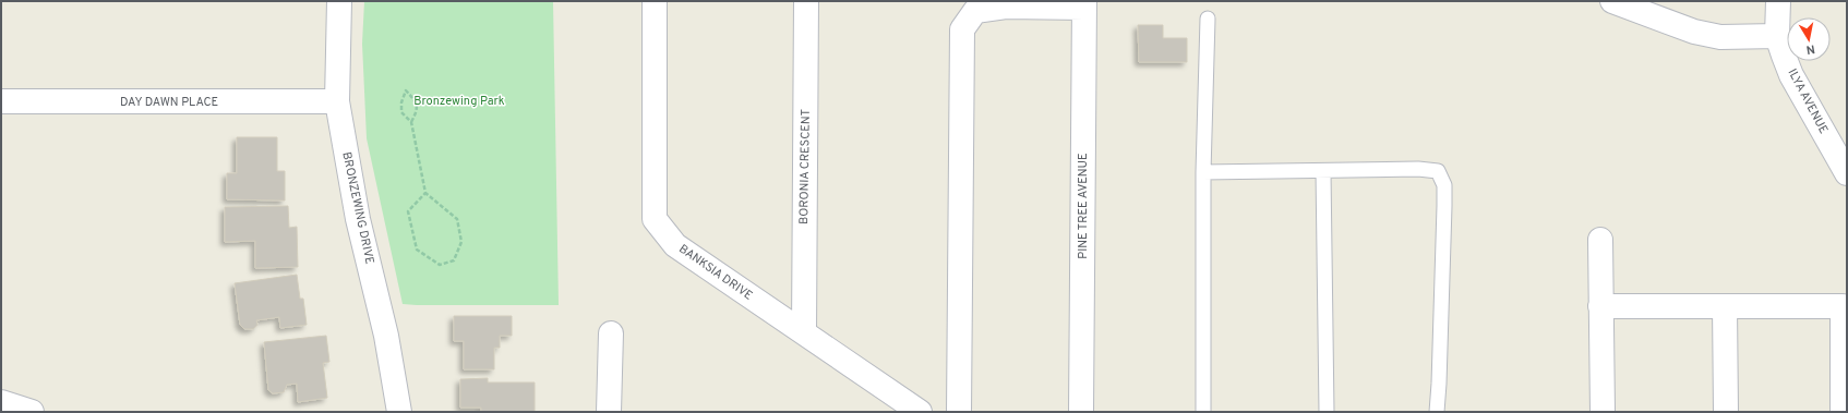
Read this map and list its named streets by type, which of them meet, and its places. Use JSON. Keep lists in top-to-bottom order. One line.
{"streets":{"street":["ILYA AVENUE","DAY DAWN PLACE","BORONIA CRESCENT","PINE TREE AVENUE","BRONZEWING DRIVE","BANKSIA DRIVE"]},"crossings":[["DAY DAWN PLACE","BRONZEWING DRIVE"],["BORONIA CRESCENT","BANKSIA DRIVE"]],"parks":["Bronzewing Park"],"north":"bottom"}
